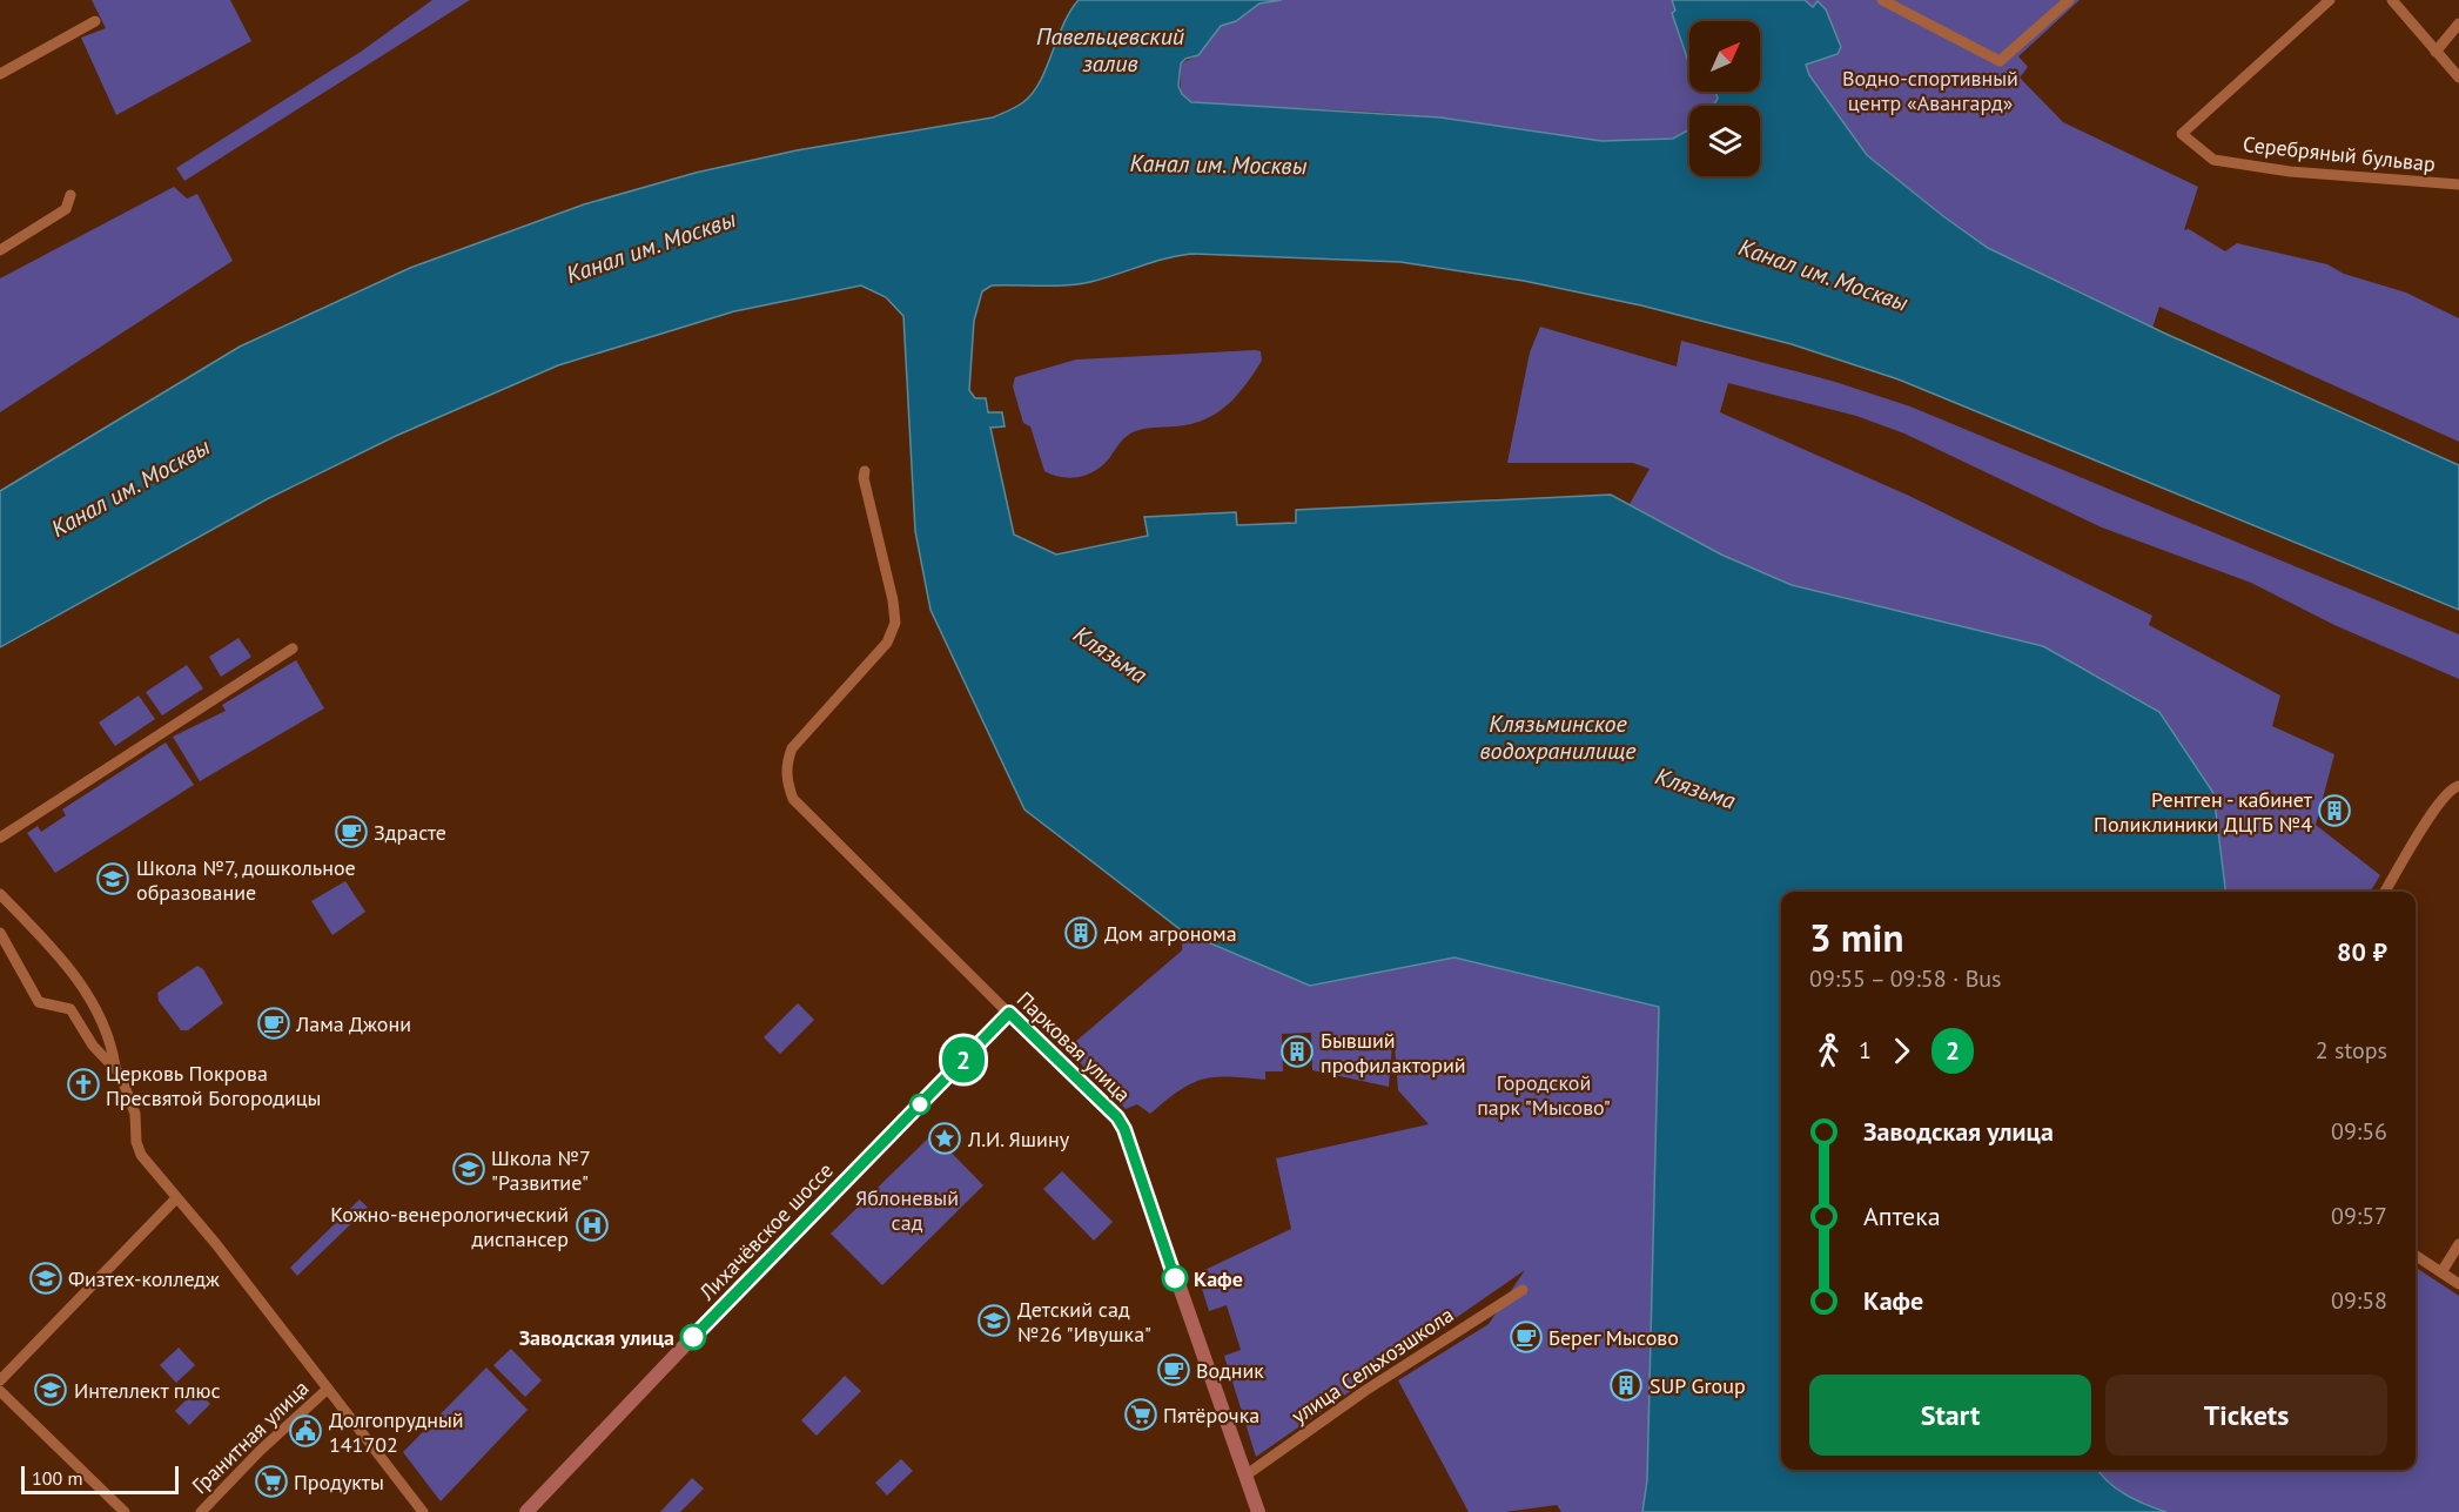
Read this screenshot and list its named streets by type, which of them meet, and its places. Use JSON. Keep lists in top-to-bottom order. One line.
{"streets":{"street":["Серебряный бульвар","Парковая улица","Лихачёвское шоссе","улица Сельхозшкола","Гранитная улица"]},"crossings":[["Парковая улица","Лихачёвское шоссе"],["Парковая улица","улица Сельхозшкола"]],"water":["Павельцевский залив","Канал им. Москвы","Клязьма","Клязьминское водохранилище"],"parks":["Водно-спортивный центр «Авангард»","Городской парк \"Мысово\"","Яблоневый сад"],"places":{"building":["Рентген - кабинет Поликлиники ДЦГБ №4","Дом агронома","Бывший профилакторий","SUP Group"],"cafe":["Здрасте","Лама Джони","Берег Мысово","Водник"],"school or university":["Школа №7, дошкольное образование","Школа №7 \"Развитие\"","Физтех-колледж","Детский сад №26 \"Ивушка\"","Интеллект плюс"],"church":["Церковь Покрова Пресвятой Богородицы"],"place":["Л.И. Яшину"],"hospital":["Кожно-венерологический диспансер"],"other":["Кафе","Заводская улица"],"supermarket":["Пятёрочка","Продукты"],"public building":["Долгопрудный 141702"]},"lines":["bus line 2"],"scale_bar":"100 m","north":"top right","page":{"on_map":"2","heading":["3 min","09:55 – 09:58 · Bus","80 ₽"],"legs":["1","2","2 stops"],"list":[{"name":"Заводская улица","value":"09:56"},{"name":"Аптека","value":"09:57"},{"name":"Кафе","value":"09:58"}],"buttons":["Start","Tickets"],"scale":"100 m"}}
